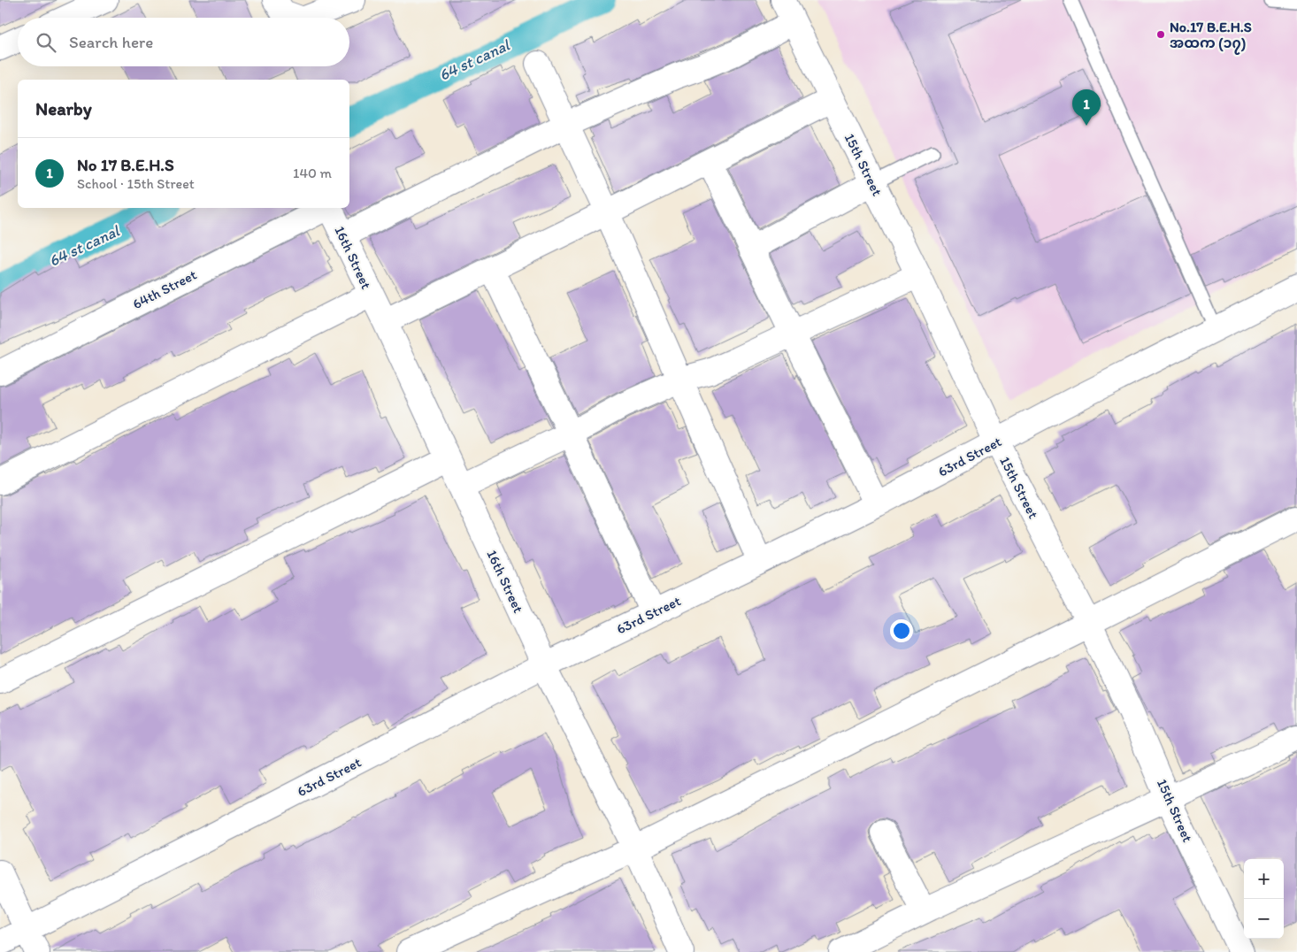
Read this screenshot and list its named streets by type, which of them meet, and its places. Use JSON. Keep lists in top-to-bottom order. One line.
{"streets":{"street":["15th Street","16th Street","64th Street","63rd Street"]},"crossings":[["15th Street","63rd Street"],["16th Street","64th Street"],["16th Street","63rd Street"]],"water":["64 st canal"],"places":["No.17 B.E.H.S အထက (၁၇)"],"page":{"search":"Search here","heading":"Nearby","pins":"1","list":[{"mark":"1","name":"No 17 B.E.H.S","note":"School · 15th Street","value":"140 m"}],"map_buttons":["+","−"]}}
